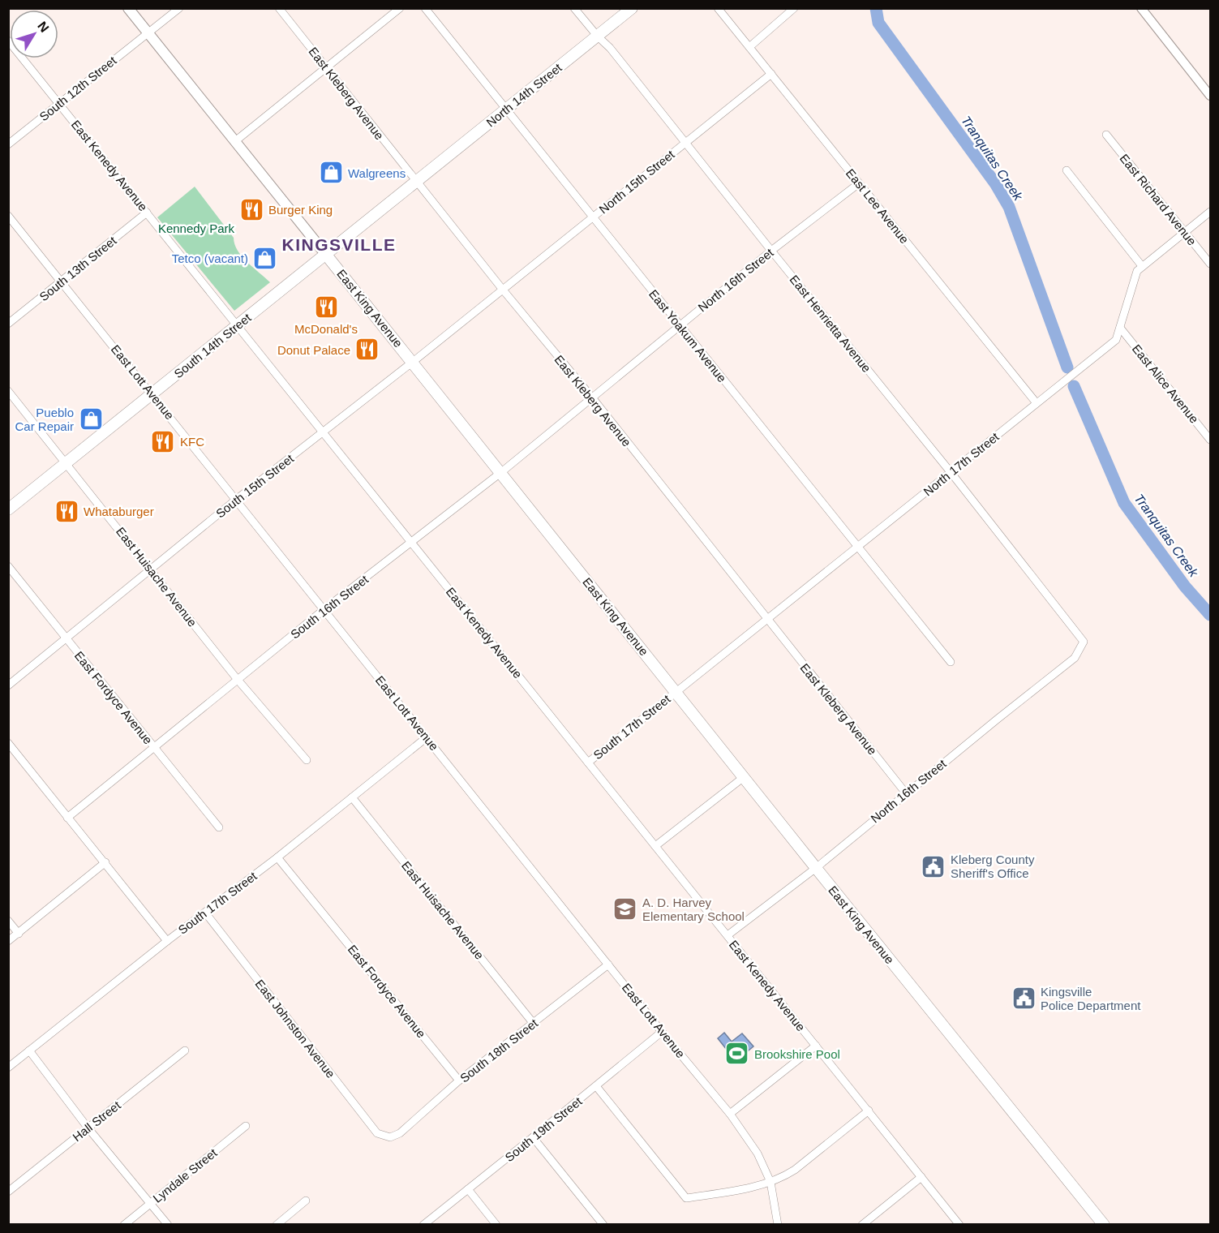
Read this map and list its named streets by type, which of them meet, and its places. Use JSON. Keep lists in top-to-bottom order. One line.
{"streets":{"main road":["North 14th Street","East King Avenue","South 14th Street"],"street":["South 12th Street","East Kleberg Avenue","East Kenedy Avenue","North 15th Street","East Richard Avenue","East Lee Avenue","South 13th Street","North 16th Street","East Henrietta Avenue","East Yoakum Avenue","East Lott Avenue","East Alice Avenue","North 17th Street","South 15th Street","East Huisache Avenue","South 16th Street","East Fordyce Avenue","South 17th Street","East Johnston Avenue","South 18th Street","Hall Street","South 19th Street","Lyndale Street"]},"crossings":[["South 12th Street","East Kenedy Avenue"],["South 12th Street","East King Avenue"],["East Kleberg Avenue","North 14th Street"],["East Kleberg Avenue","North 15th Street"],["East Kleberg Avenue","North 16th Street"],["East Kleberg Avenue","South 14th Street"],["East Kleberg Avenue","North 17th Street"],["East Kleberg Avenue","South 15th Street"],["East Kleberg Avenue","South 16th Street"],["North 14th Street","East Henrietta Avenue"],["North 14th Street","East Yoakum Avenue"],["North 14th Street","South 14th Street"],["East Kenedy Avenue","South 13th Street"],["East Kenedy Avenue","North 16th Street"],["East Kenedy Avenue","South 14th Street"],["East Kenedy Avenue","South 15th Street"],["East Kenedy Avenue","South 16th Street"],["East Kenedy Avenue","South 17th Street"],["North 15th Street","East Lee Avenue"],["North 15th Street","East Henrietta Avenue"],["North 15th Street","East Yoakum Avenue"],["North 15th Street","South 15th Street"],["East Richard Avenue","North 17th Street"],["East Lee Avenue","North 16th Street"],["East Lee Avenue","North 17th Street"],["South 13th Street","East Lott Avenue"],["North 16th Street","East King Avenue"],["North 16th Street","East Henrietta Avenue"],["North 16th Street","East Yoakum Avenue"],["North 16th Street","South 16th Street"],["East King Avenue","South 14th Street"],["East King Avenue","North 17th Street"],["East King Avenue","South 15th Street"],["East King Avenue","South 16th Street"],["East King Avenue","South 17th Street"],["East Henrietta Avenue","North 17th Street"],["East Yoakum Avenue","North 17th Street"],["South 14th Street","East Lott Avenue"],["South 14th Street","East Huisache Avenue"],["East Lott Avenue","South 15th Street"],["East Lott Avenue","South 16th Street"],["East Lott Avenue","South 17th Street"],["East Lott Avenue","South 18th Street"],["East Lott Avenue","South 19th Street"],["East Alice Avenue","North 17th Street"],["North 17th Street","South 17th Street"],["South 15th Street","East Huisache Avenue"],["South 15th Street","East Fordyce Avenue"],["East Huisache Avenue","South 16th Street"],["East Huisache Avenue","South 17th Street"],["East Huisache Avenue","South 18th Street"],["South 16th Street","East Fordyce Avenue"],["East Fordyce Avenue","South 17th Street"],["East Fordyce Avenue","South 18th Street"],["South 17th Street","East Johnston Avenue"],["East Johnston Avenue","South 18th Street"]],"districts":["KINGSVILLE"],"water":["Tranquitas Creek"],"parks":["Kennedy Park"],"places":{"shop":["Walgreens","Tetco (vacant)","Pueblo Car Repair"],"restaurant":["Burger King","McDonald's","Donut Palace","KFC","Whataburger"],"public building":["Kleberg County Sheriff's Office","Kingsville Police Department"],"school or university":["A. D. Harvey Elementary School"],"sports":["Brookshire Pool"]},"north":"top right"}
